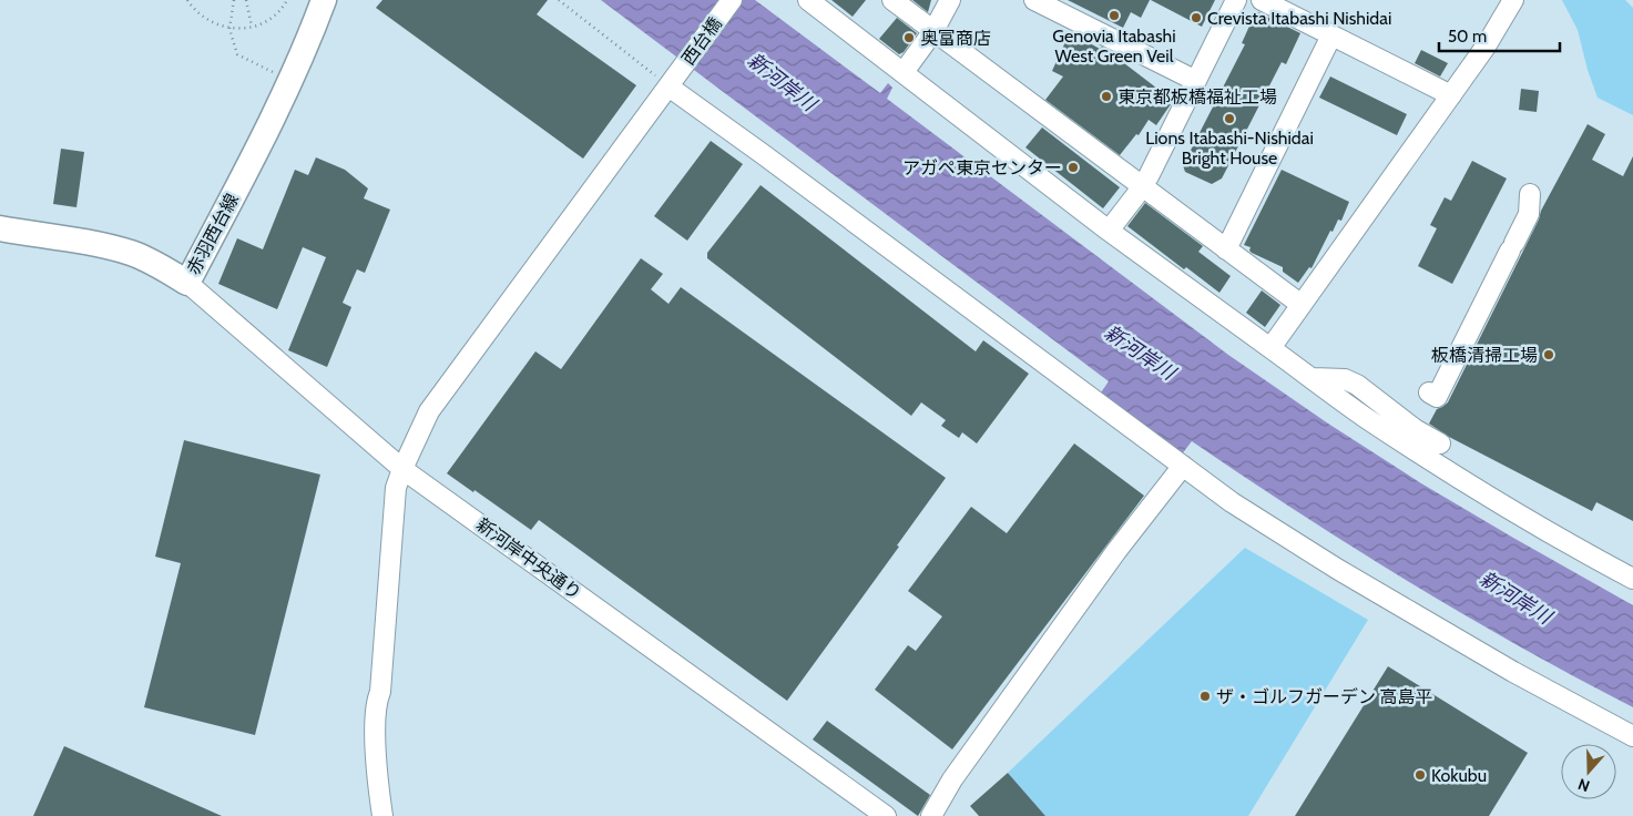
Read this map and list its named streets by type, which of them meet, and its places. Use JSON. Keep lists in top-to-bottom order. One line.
{"streets":{"main road":["赤羽西台線"],"street":["西台橋","新河岸中央通り"]},"crossings":[["西台橋","新河岸中央通り"],["赤羽西台線","新河岸中央通り"]],"water":["新河岸川"],"places":["Genovia Itabashi West Green Veil","Crevista Itabashi Nishidai","奥富商店","東京都板橋福祉工場","Lions Itabashi-Nishidai Bright House","アガペ東京センター","板橋清掃工場","ザ・ゴルフガーデン 高島平","Kokubu"],"scale_bar":"50 m","north":"bottom"}
